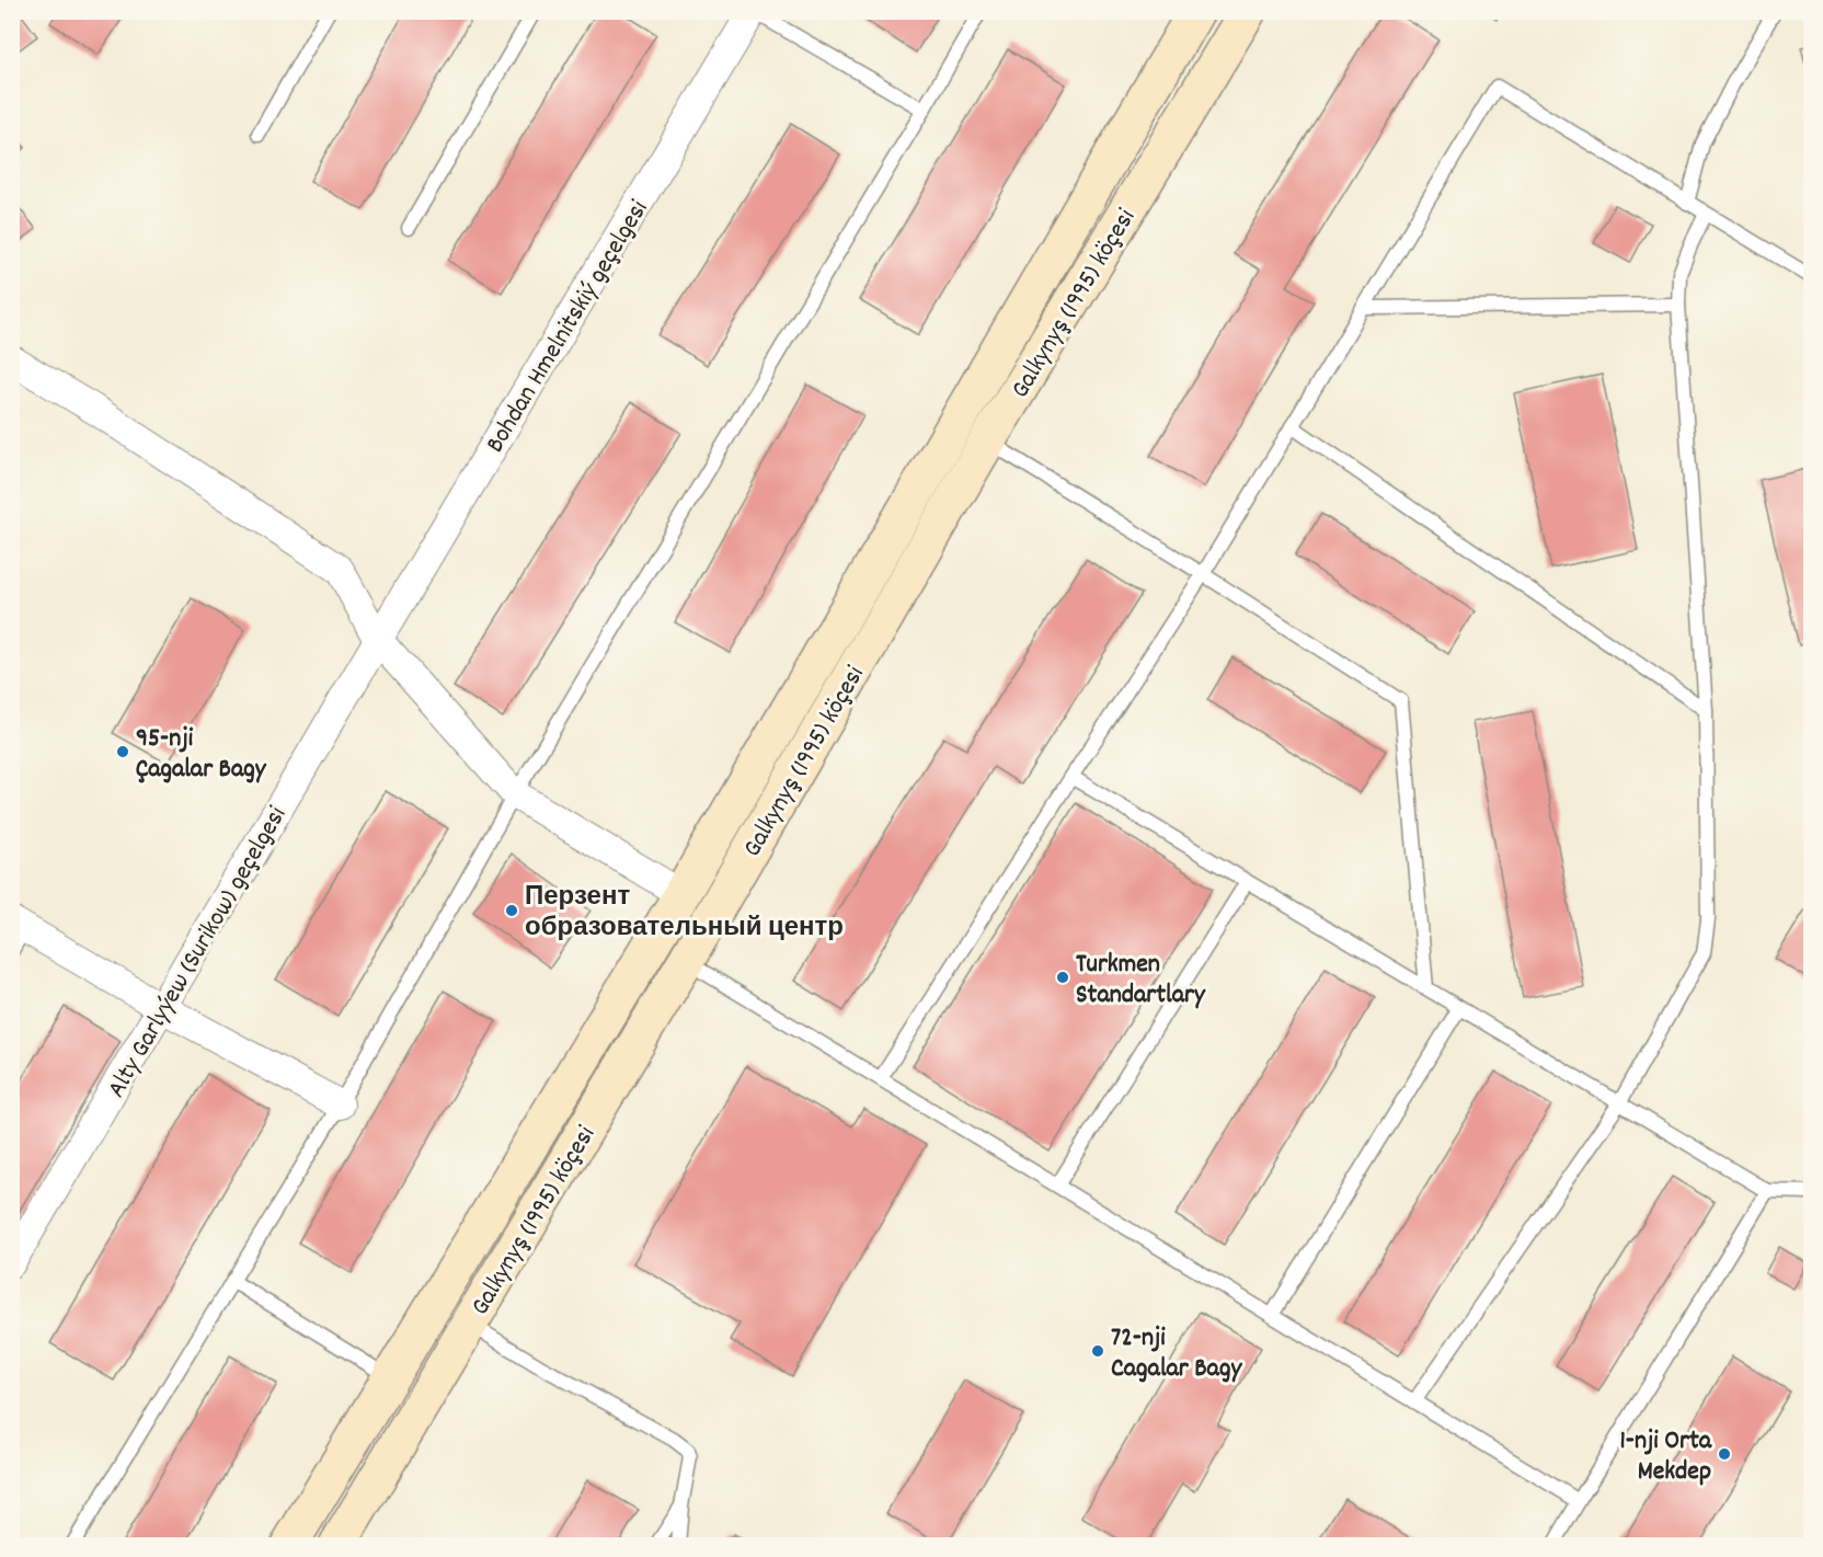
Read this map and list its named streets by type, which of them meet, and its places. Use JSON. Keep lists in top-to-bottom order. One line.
{"streets":{"main road":["Galkynyş (1995) köçesi"],"street":["Bohdan Hmelnitskiý geçelgesi","Alty Garlyýew (Surikow) geçelgesi"]},"crossings":[["Bohdan Hmelnitskiý geçelgesi","Alty Garlyýew (Surikow) geçelgesi"]],"places":["95-nji Çagalar Bagy","Перзент образовательный центр","Turkmen Standartlary","72-nji Cagalar Bagy","1-nji Orta Mekdep"]}
